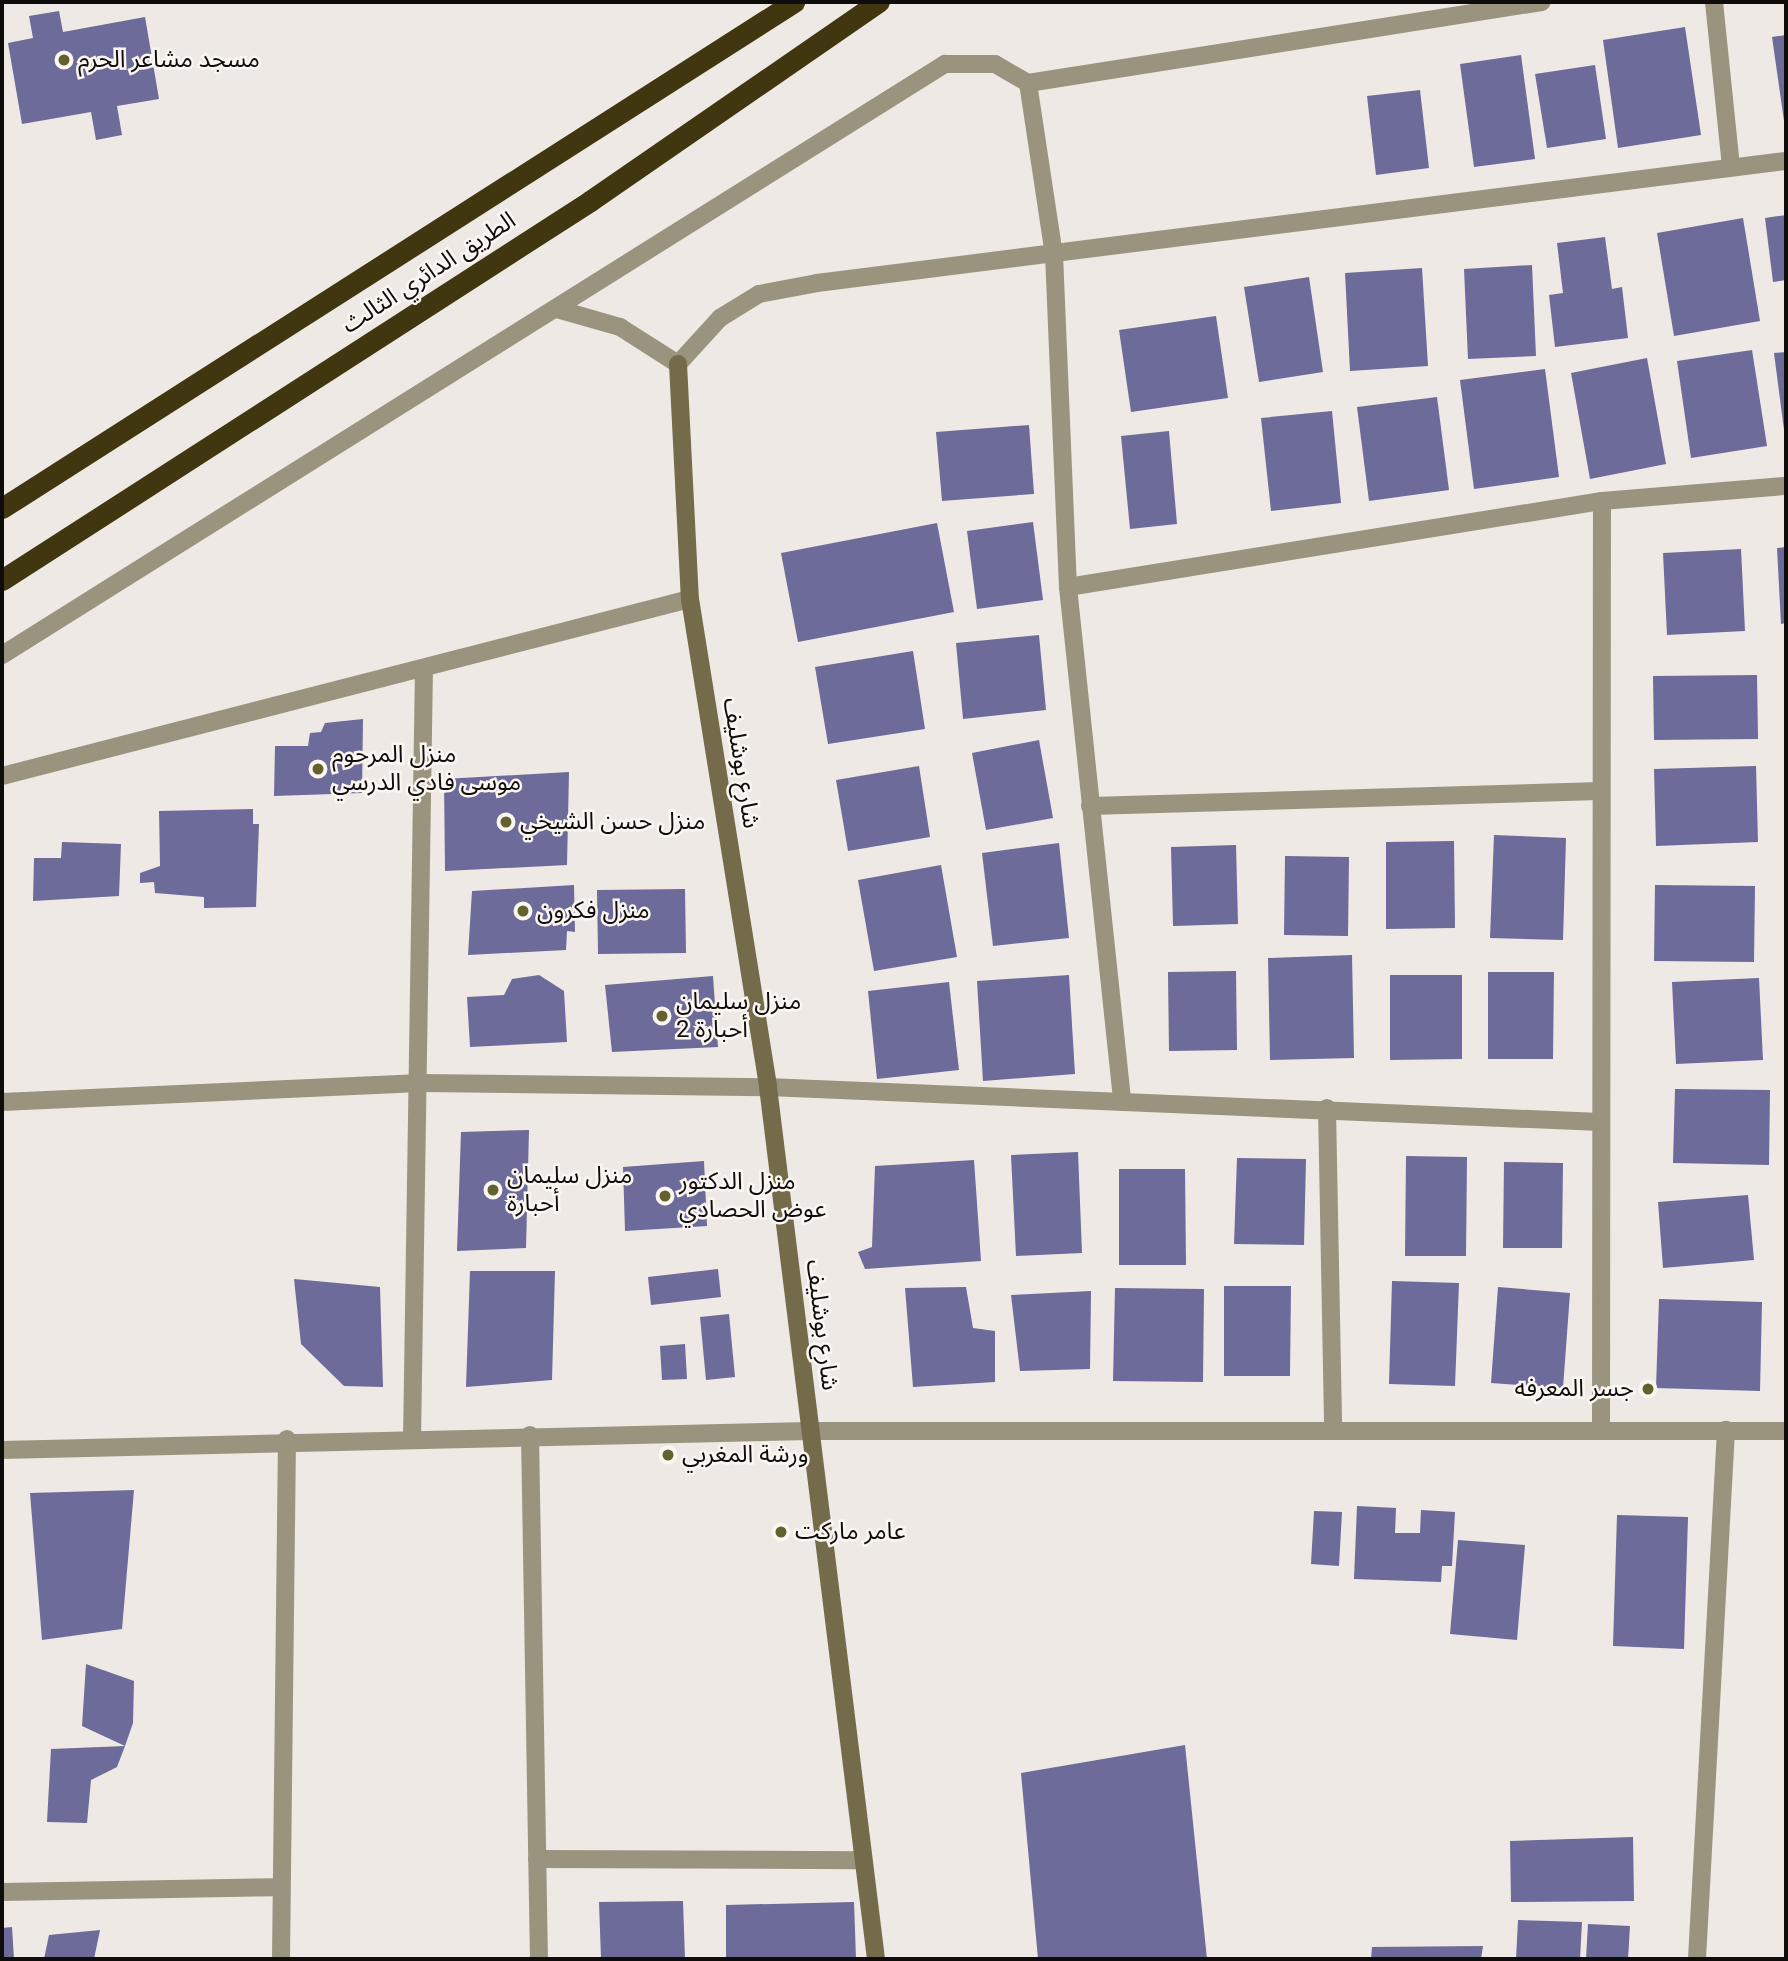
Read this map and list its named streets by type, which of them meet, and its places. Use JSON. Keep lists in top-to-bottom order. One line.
{"streets":{"highway":["الطريق الدائري الثالث"],"street":["شارع بوشليف"]},"places":["مسجد مشاعر الحرم","منزل المرحوم موسى فادي الدرسي","منزل حسن الشيخي","منزل فكرون","منزل سليمان أحبارة 2","منزل سليمان أحبارة","منزل الدكتور عوض الحصادي","جسر المعرفه","ورشة المغربي","عامر ماركت"]}
